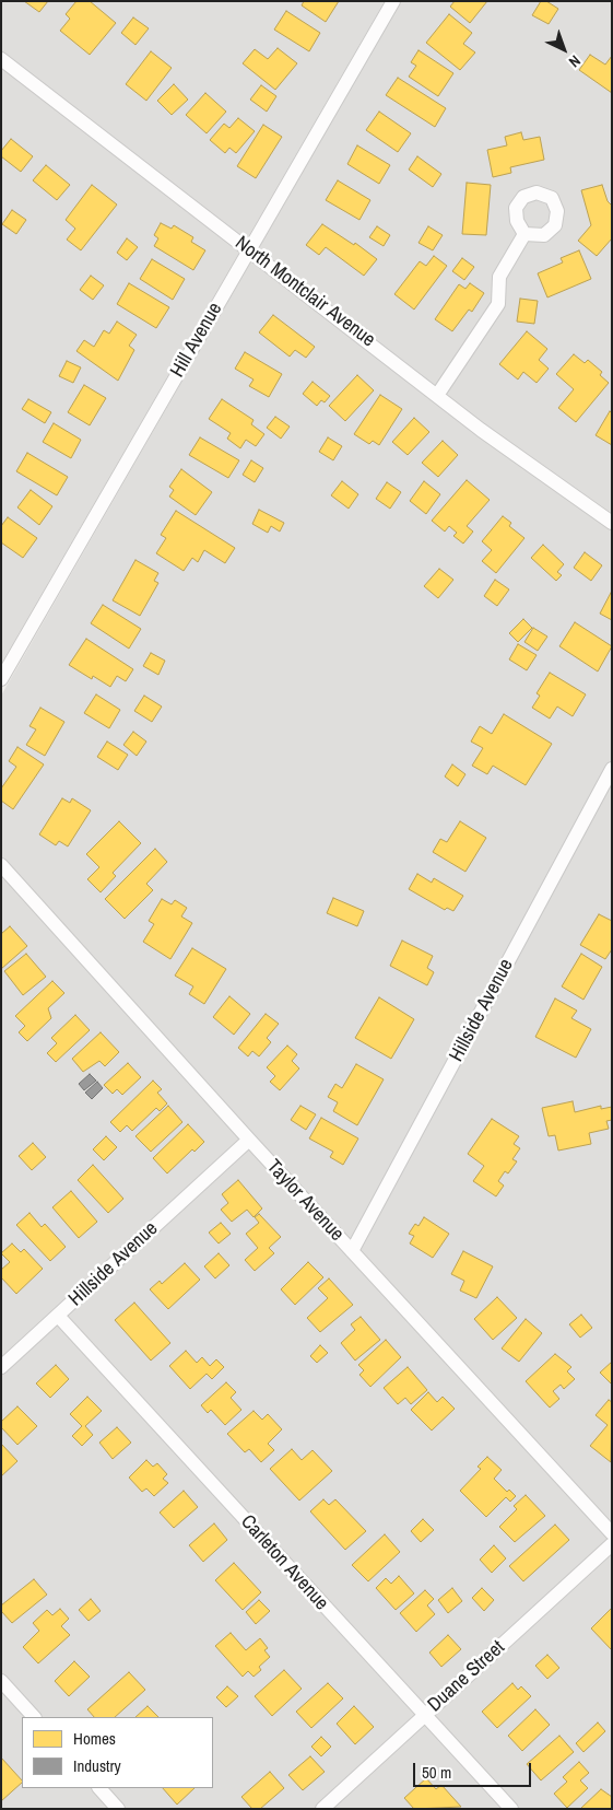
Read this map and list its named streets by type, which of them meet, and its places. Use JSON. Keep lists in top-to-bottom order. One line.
{"streets":{"street":["North Montclair Avenue","Hill Avenue","Hillside Avenue","Taylor Avenue","Carleton Avenue","Duane Street"]},"crossings":[["North Montclair Avenue","Hill Avenue"],["Hillside Avenue","Taylor Avenue"],["Hillside Avenue","Carleton Avenue"],["Carleton Avenue","Duane Street"]],"legend":["Homes","Industry"],"scale_bar":"50 m","north":"bottom right"}
